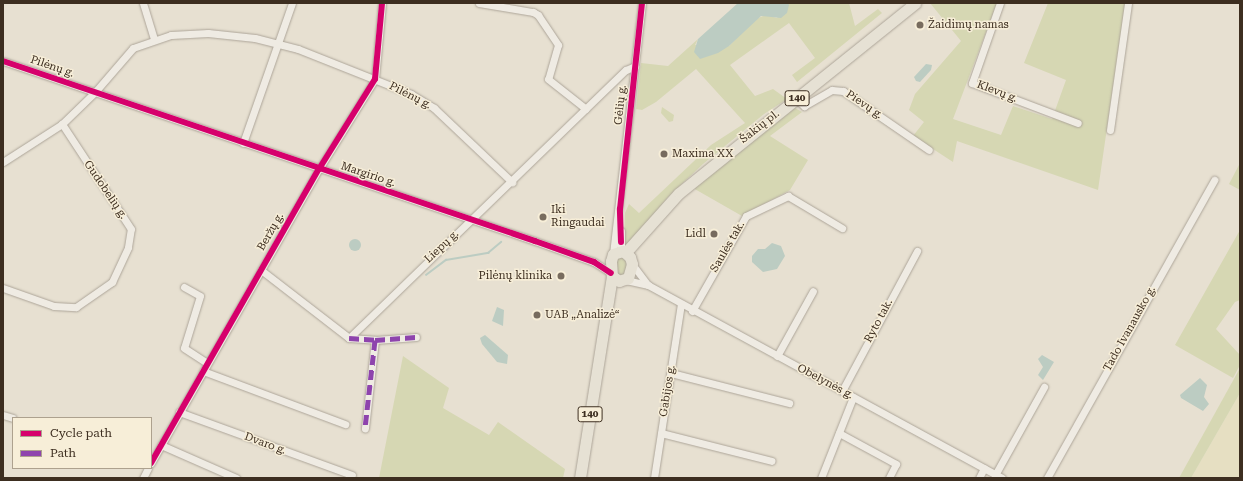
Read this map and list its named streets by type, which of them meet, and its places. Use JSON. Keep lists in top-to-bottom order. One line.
{"streets":{"main road":["140","Šakių pl."],"street":["Pilėnų g.","Klevų g.","Gėlių g.","Pievų g.","Margirio g.","Gudobelių g.","Beržų g.","Liepų g.","Saulės tak.","Ryto tak.","Tado Ivanausko g.","Obelynės g.","Gabijos g.","Dvaro g."]},"crossings":[["Pilėnų g.","Margirio g."],["Pilėnų g.","Beržų g."],["Pilėnų g.","Liepų g."],["140","Gėlių g."],["140","Šakių pl."],["140","Margirio g."],["140","Obelynės g."],["Gėlių g.","Šakių pl."],["Gėlių g.","Liepų g."],["Gėlių g.","Obelynės g."],["Pievų g.","Šakių pl."],["Šakių pl.","Obelynės g."],["Margirio g.","Beržų g."],["Margirio g.","Liepų g."],["Beržų g.","Dvaro g."],["Saulės tak.","Obelynės g."],["Ryto tak.","Obelynės g."],["Obelynės g.","Gabijos g."]],"places":["Žaidimų namas","Maxima XX","Iki Ringaudai","Lidl","Pilėnų klinika","UAB „Analizė“"],"legend":["Cycle path","Path"]}
